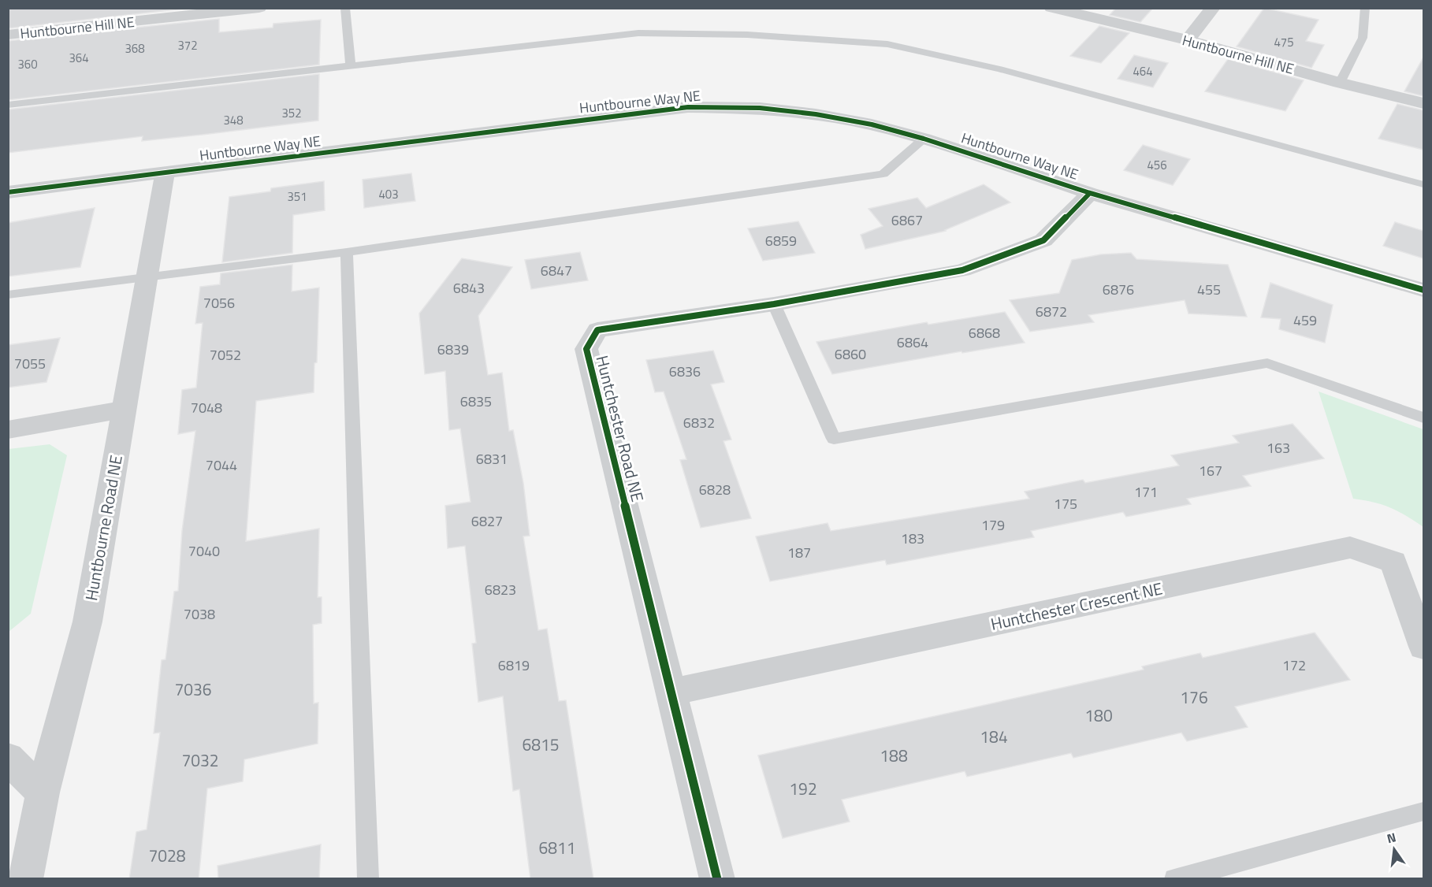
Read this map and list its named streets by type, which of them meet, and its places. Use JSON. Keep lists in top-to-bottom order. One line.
{"streets":{"street":["Huntbourne Hill NE","Huntbourne Way NE","Huntchester Road NE","Huntbourne Road NE","Huntchester Crescent NE"]},"crossings":[["Huntbourne Way NE","Huntchester Road NE"],["Huntbourne Way NE","Huntbourne Road NE"],["Huntchester Road NE","Huntchester Crescent NE"]],"house_numbers":["475","372","368","364","360","464","352","348","456","403","351","6867","6859","6847","6843","6876","455","7056","6872","459","6868","6864","6839","6860","7052","7055","6836","6835","7048","6832","163","6831","7044","167","6828","171","175","6827","179","183","7040","187","6823","7038","6819","172","7036","176","180","184","6815","188","7032","192","6811","7028"],"north":"top"}
